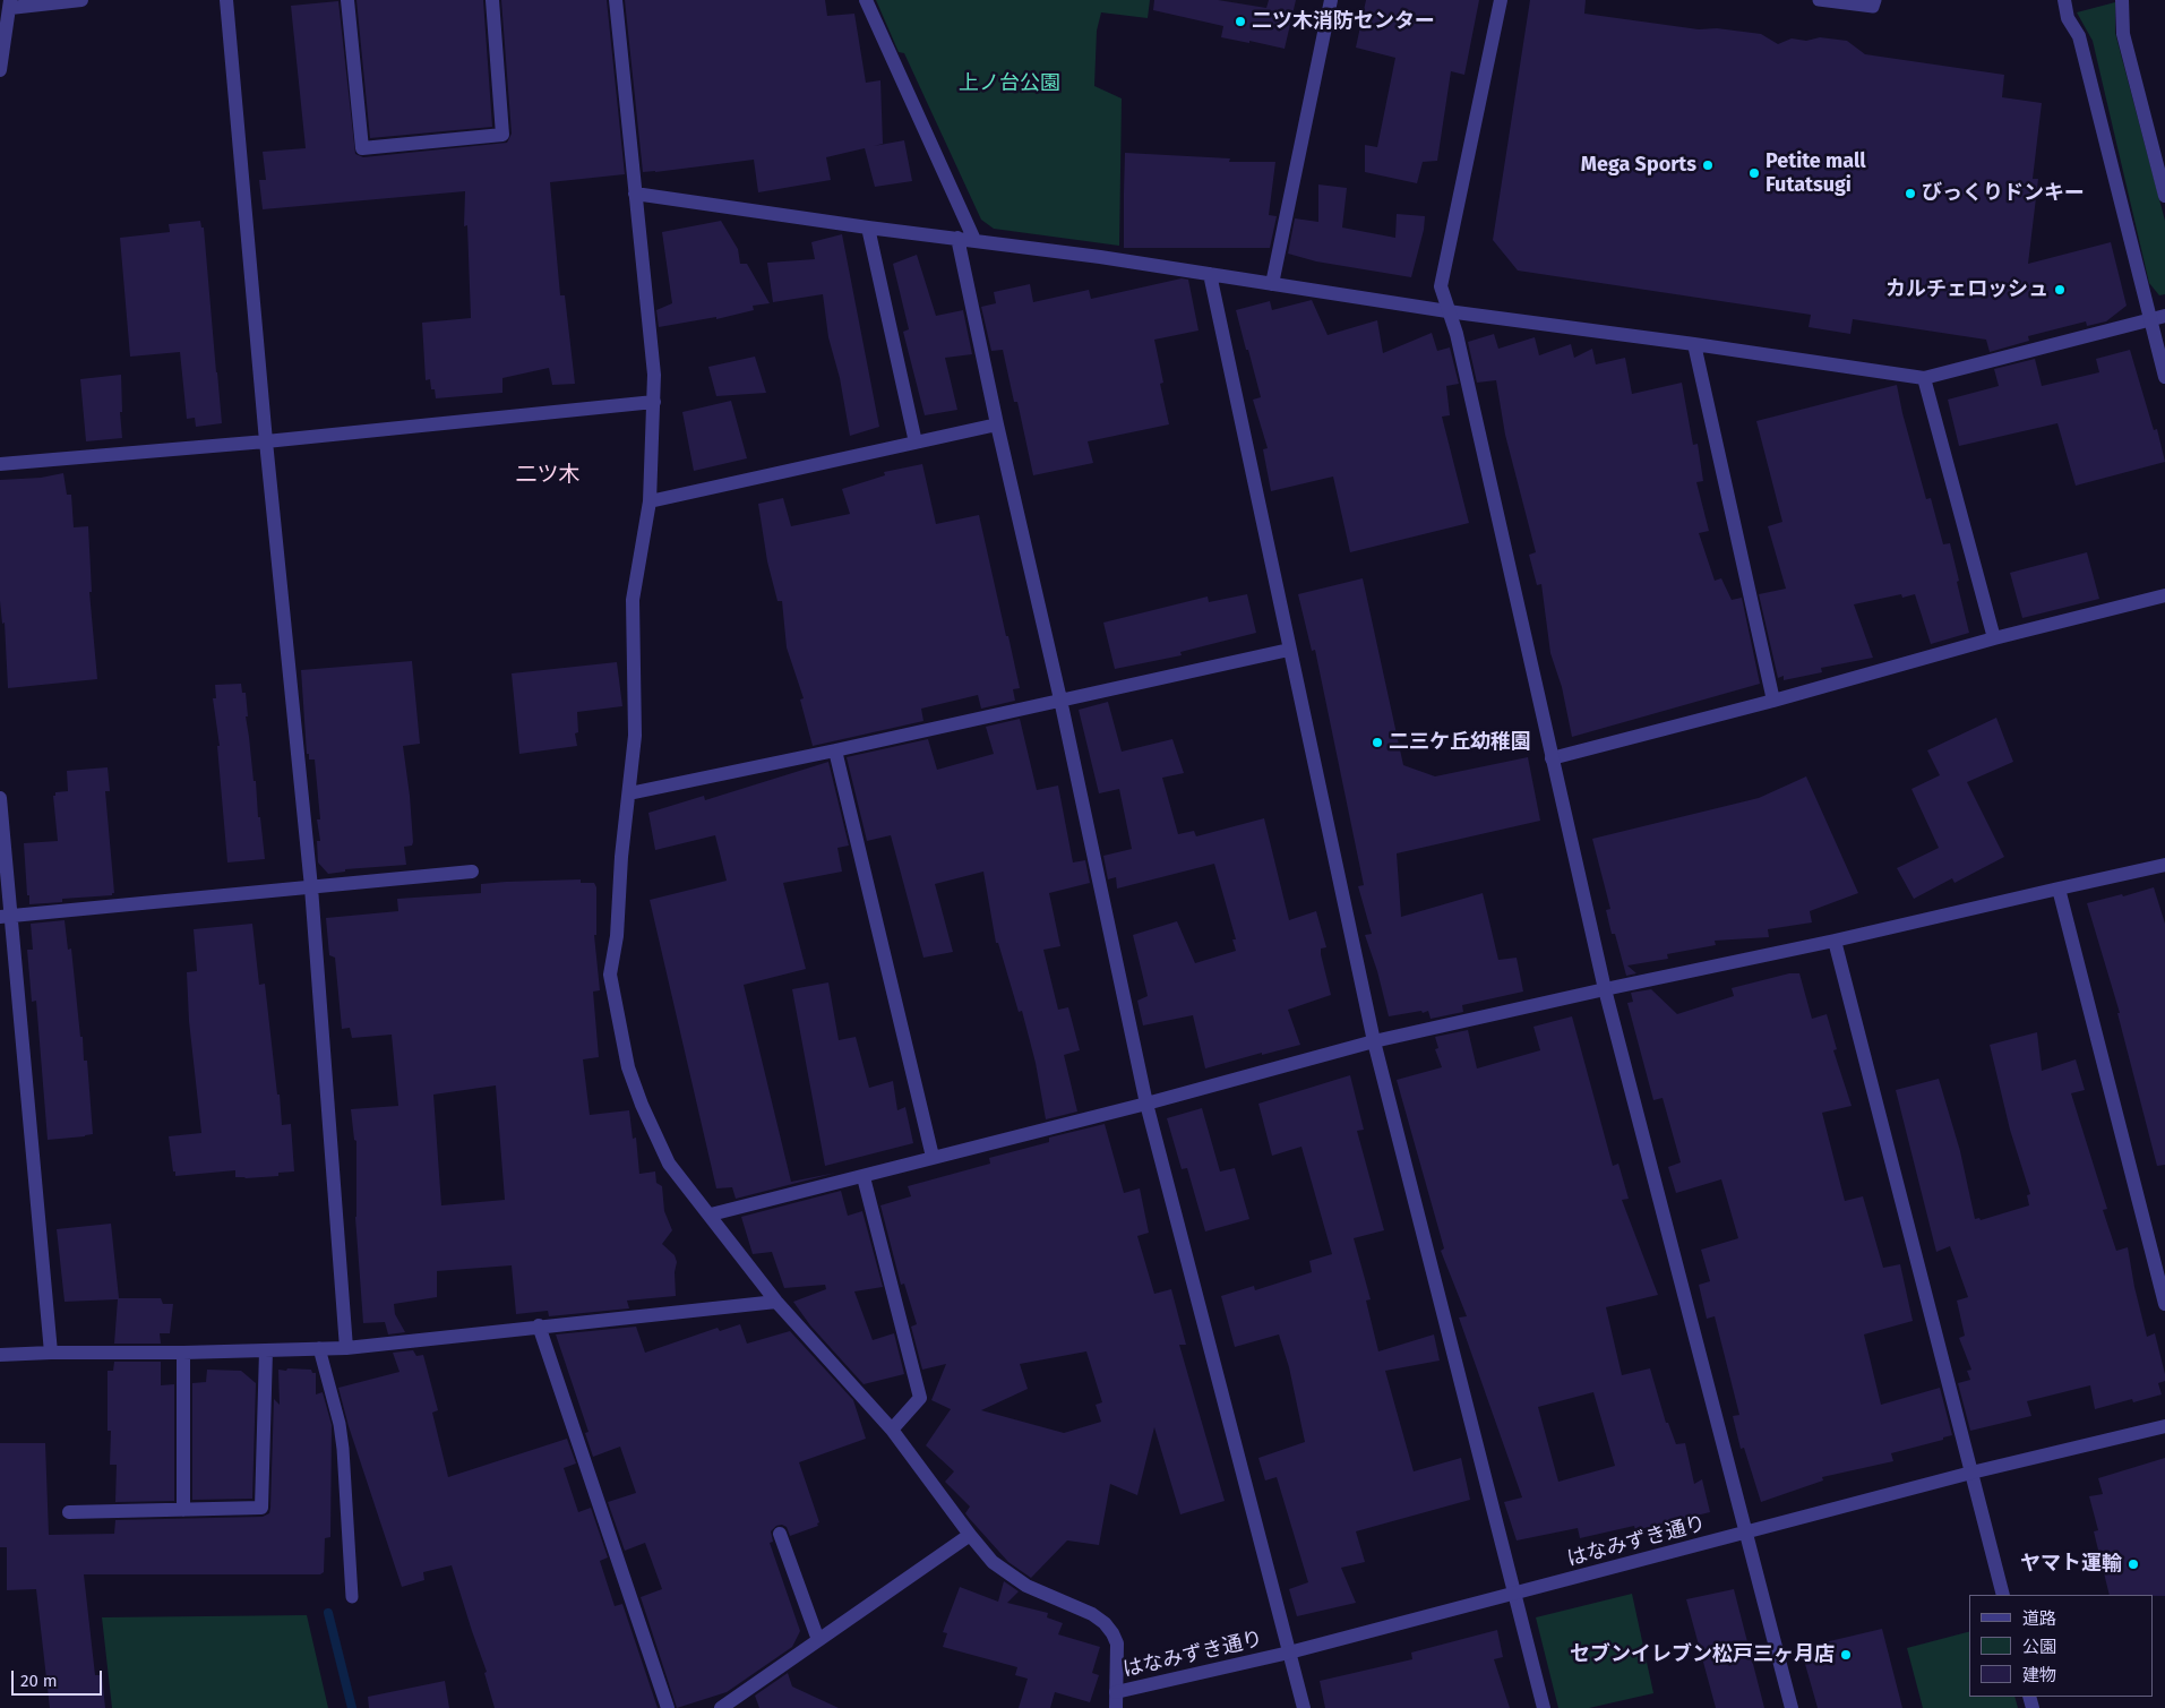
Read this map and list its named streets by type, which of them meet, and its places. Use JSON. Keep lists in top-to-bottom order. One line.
{"streets":{"street":["はなみずき通り"]},"districts":["二ツ木"],"parks":["上ノ台公園"],"places":["二ツ木消防センター","Mega Sports","Petite mall Futatsugi","びっくりドンキー","カルチェロッシュ","二三ケ丘幼稚園","ヤマト運輸","セブンイレブン松戸三ヶ月店"],"legend":["道路","公園","建物"],"scale_bar":"20 m"}
